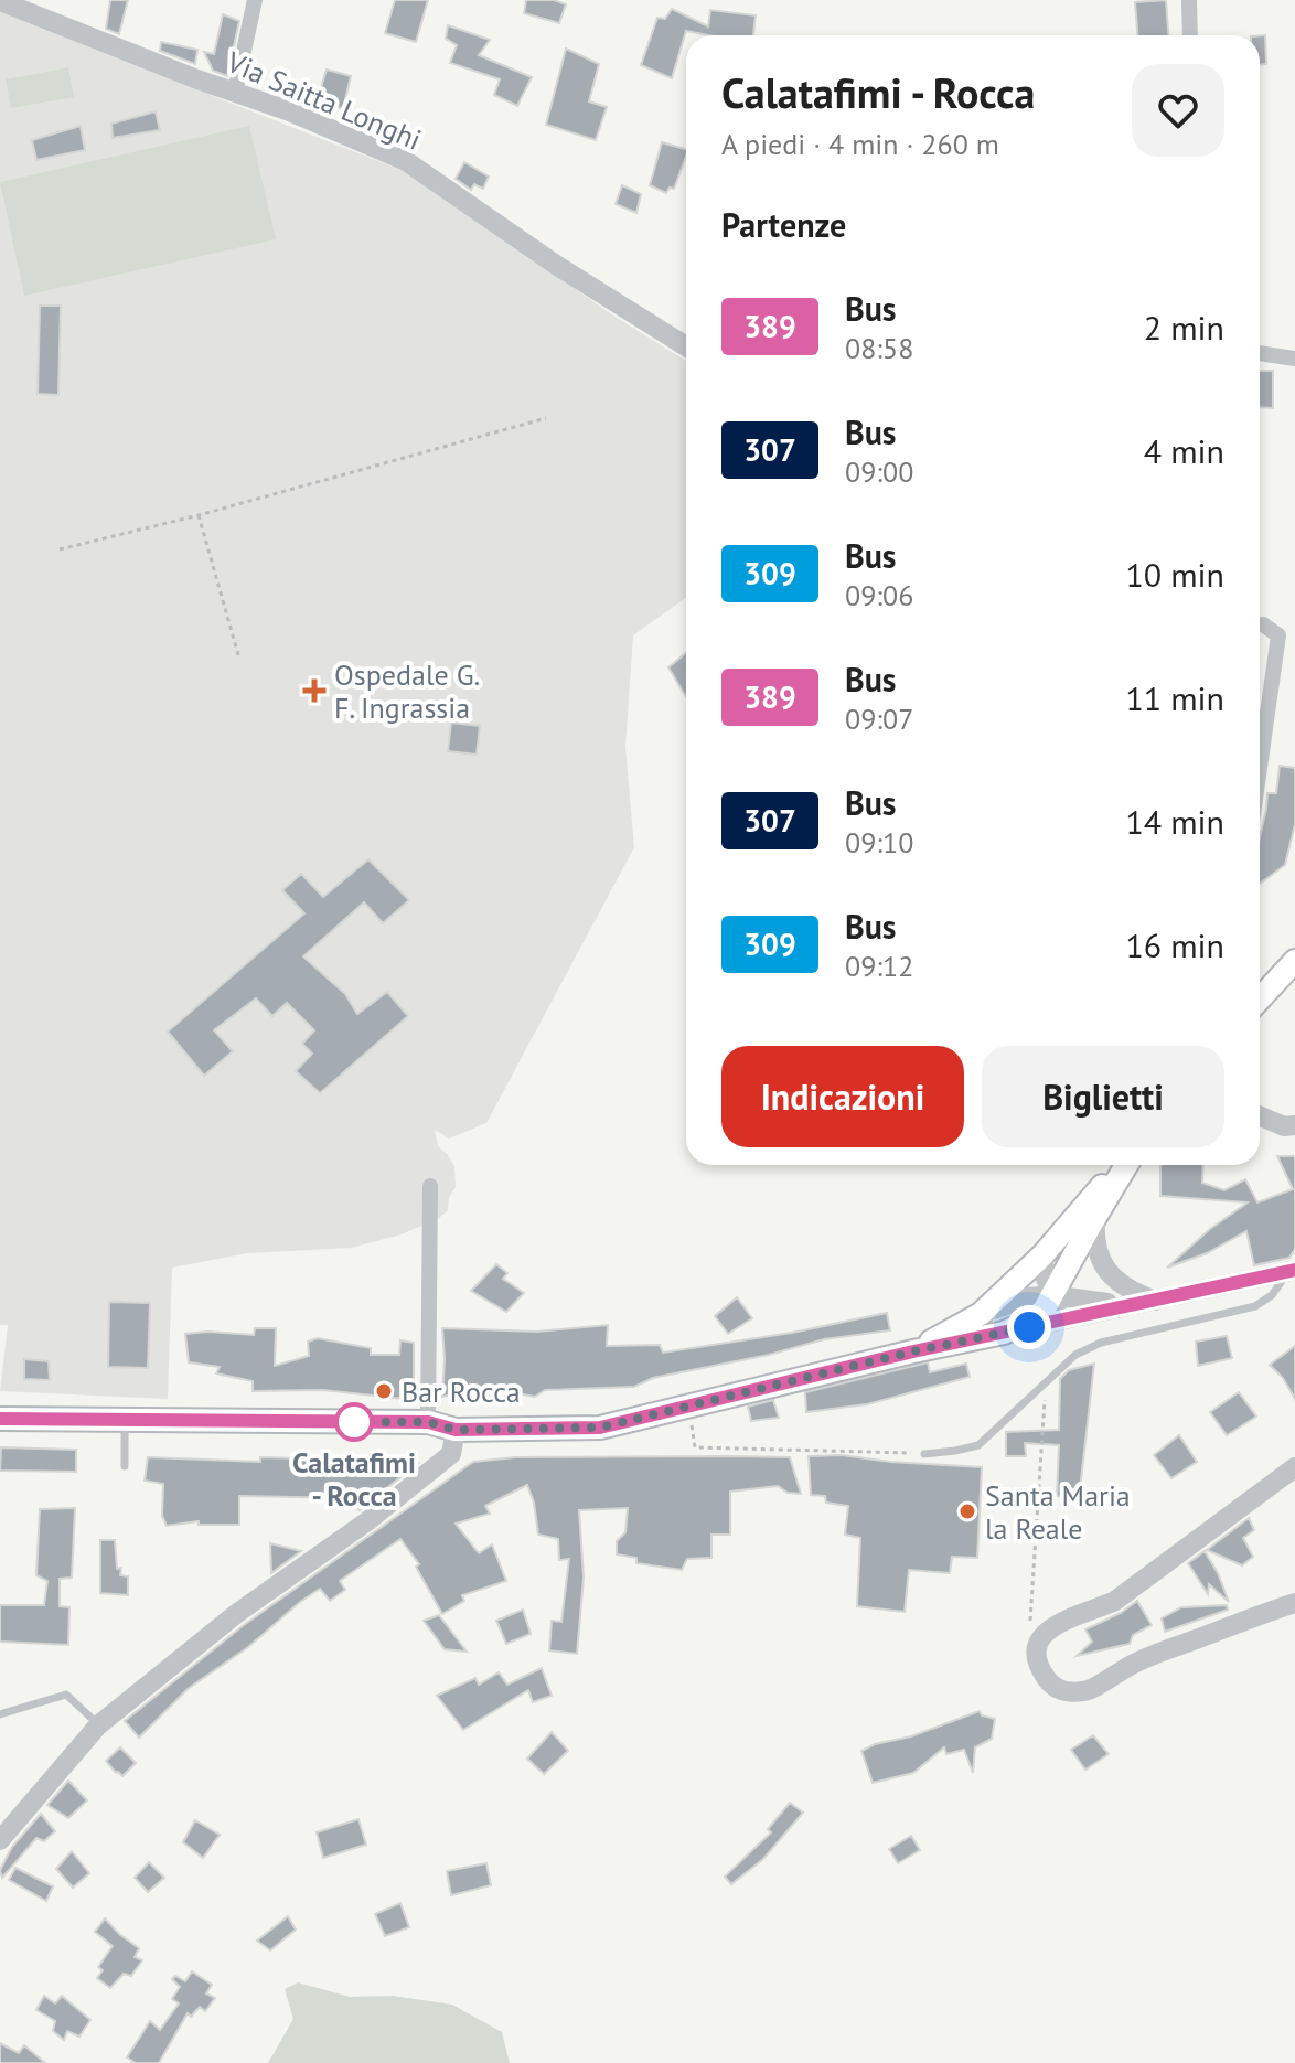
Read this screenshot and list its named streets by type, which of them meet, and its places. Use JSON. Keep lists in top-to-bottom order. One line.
{"streets":{"street":["Via Saitta Longhi"]},"places":{"health":["Ospedale G. F. Ingrassia"],"other":["Bar Rocca","Calatafimi - Rocca","Santa Maria la Reale"]},"lines":["bus line 389"],"page":{"heading":[["Calatafimi - Rocca","A piedi · 4 min · 260 m"],"Partenze"],"list":[{"mark":"389","name":"Bus","note":"08:58","value":"2 min"},{"mark":"307","name":"Bus","note":"09:00","value":"4 min"},{"mark":"309","name":"Bus","note":"09:06","value":"10 min"},{"mark":"389","name":"Bus","note":"09:07","value":"11 min"},{"mark":"307","name":"Bus","note":"09:10","value":"14 min"},{"mark":"309","name":"Bus","note":"09:12","value":"16 min"}],"buttons":["Indicazioni","Biglietti"]}}
